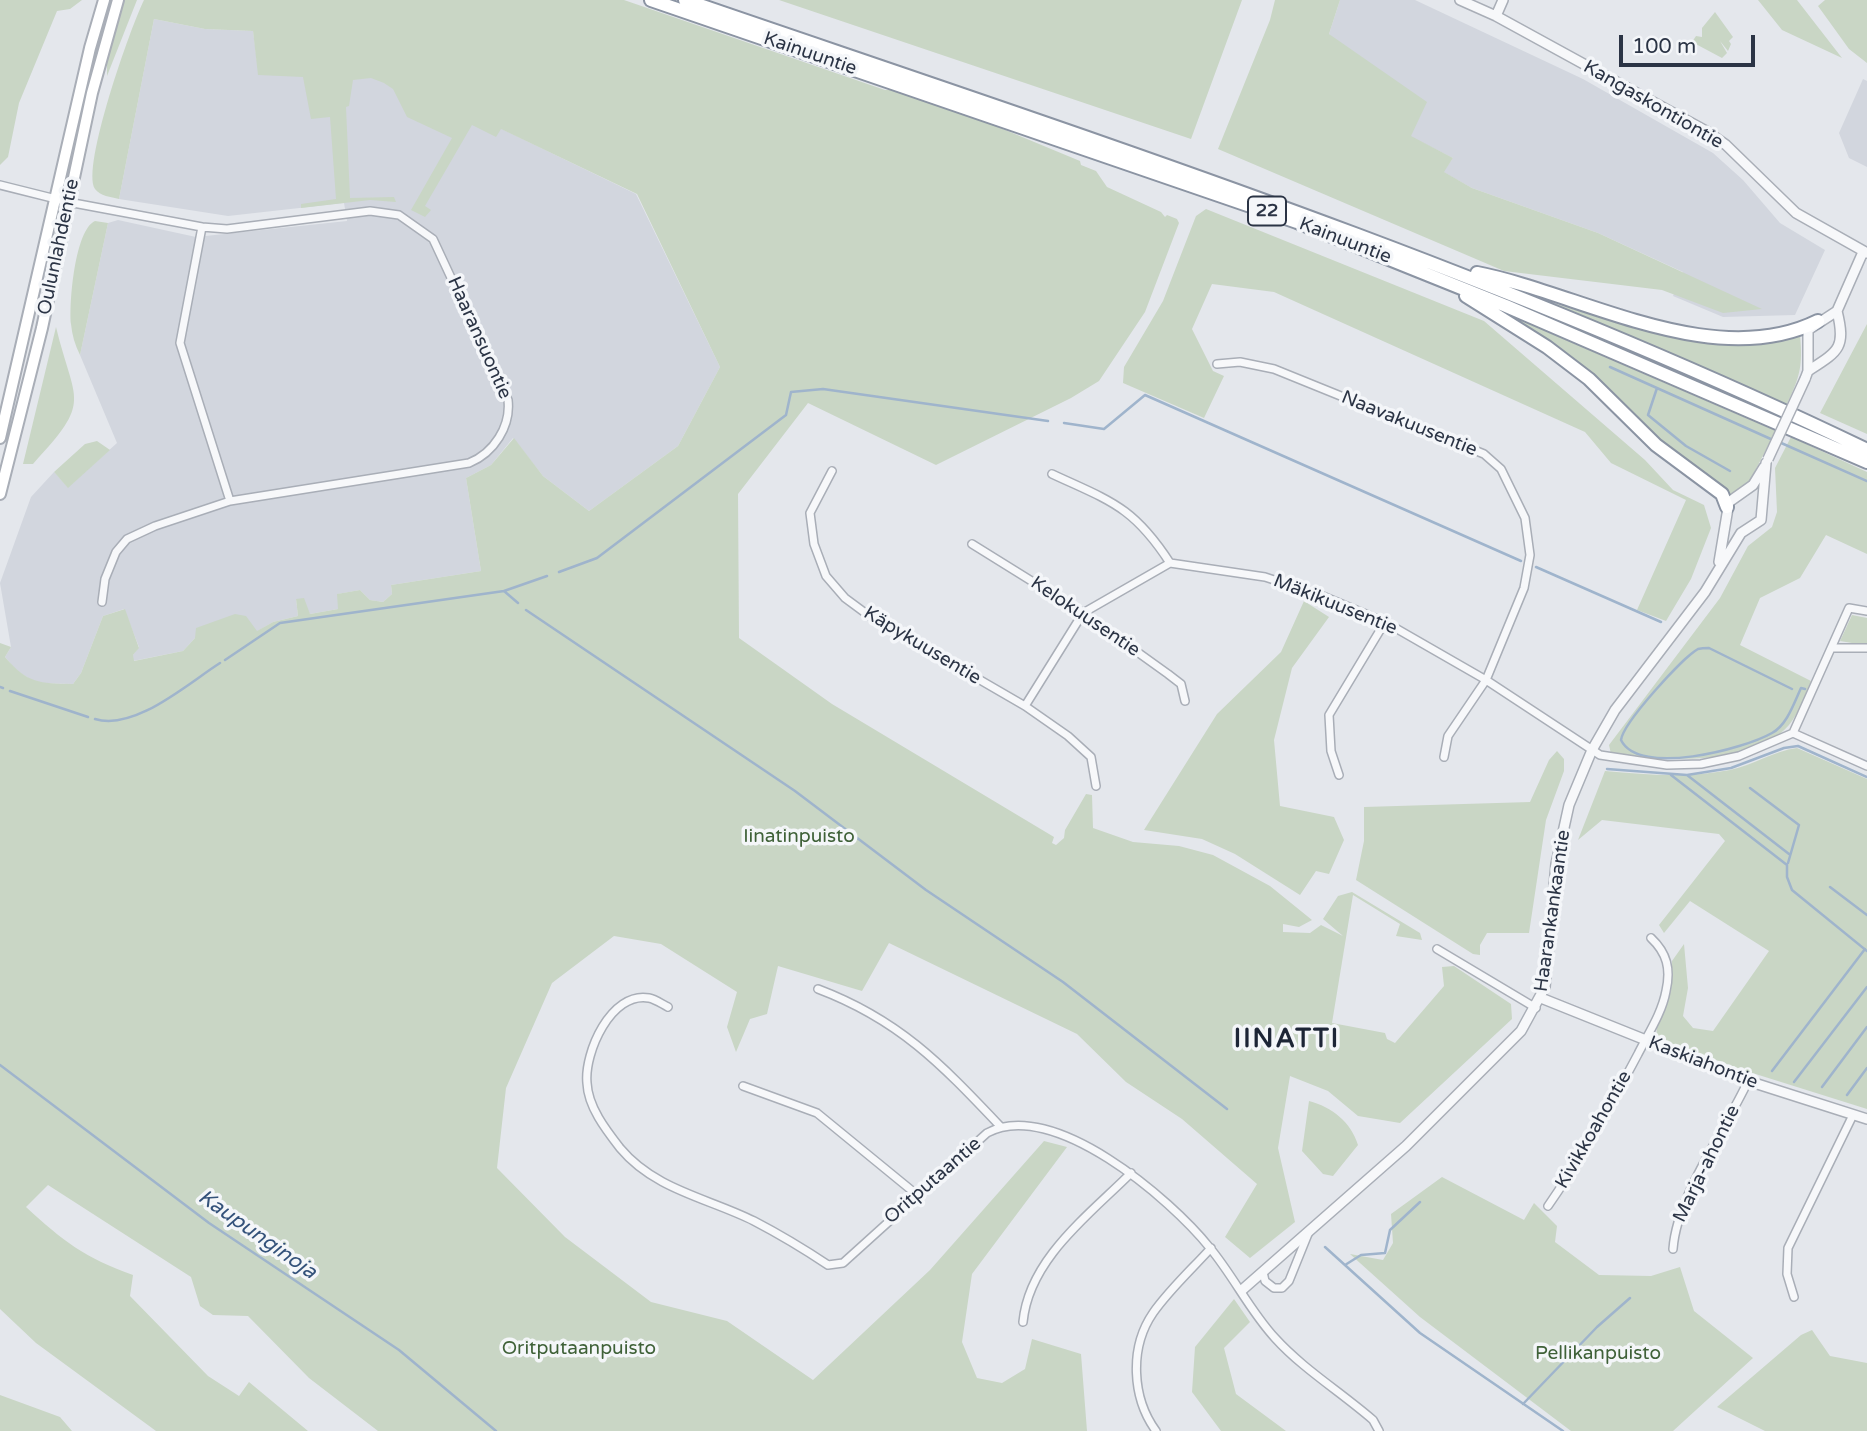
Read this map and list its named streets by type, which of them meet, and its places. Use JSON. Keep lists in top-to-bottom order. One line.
{"streets":{"highway":["Kainuuntie","22"],"main road":["Oulunlahdentie"],"street":["Kangaskontiontie","Haaransuontie","Naavakuusentie","Mäkikuusentie","Kelokuusentie","Käpykuusentie","Haarankankaantie","Kaskiahontie","Kivikkoahontie","Marja-ahontie","Oritputaantie"]},"crossings":[["Oulunlahdentie","Haaransuontie"],["Naavakuusentie","Mäkikuusentie"],["Mäkikuusentie","Haarankankaantie"],["Haarankankaantie","Kaskiahontie"],["Haarankankaantie","Oritputaantie"],["Kaskiahontie","Kivikkoahontie"],["Kaskiahontie","Marja-ahontie"]],"districts":["IINATTI"],"water":["Kaupunginoja"],"parks":["Iinatinpuisto","Oritputaanpuisto","Pellikanpuisto"],"scale_bar":"100 m"}
